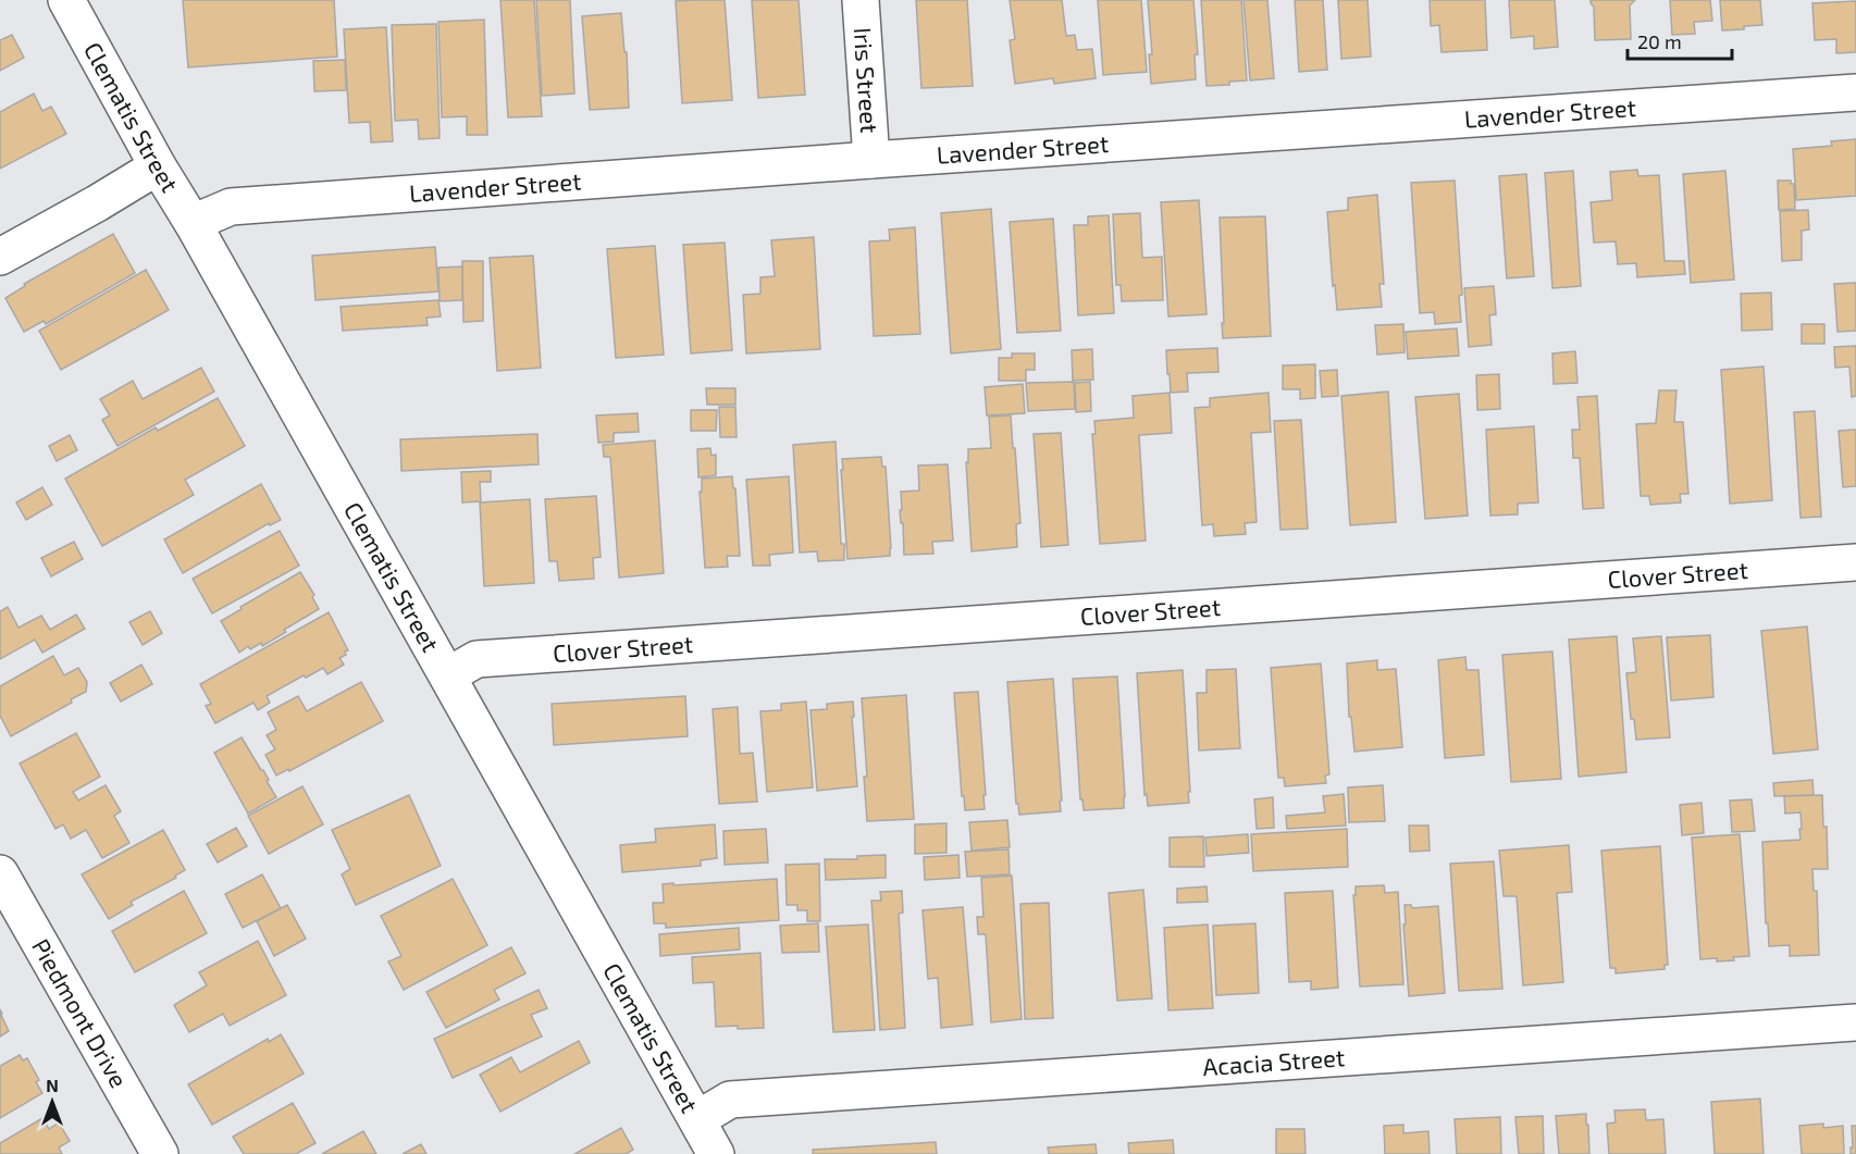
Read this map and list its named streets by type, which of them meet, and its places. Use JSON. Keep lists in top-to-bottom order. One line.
{"streets":{"street":["Iris Street","Lavender Street","Clematis Street","Clover Street","Piedmont Drive","Acacia Street"]},"crossings":[["Iris Street","Lavender Street"],["Lavender Street","Clematis Street"],["Clematis Street","Clover Street"],["Clematis Street","Acacia Street"]],"scale_bar":"20 m","north":"top"}
